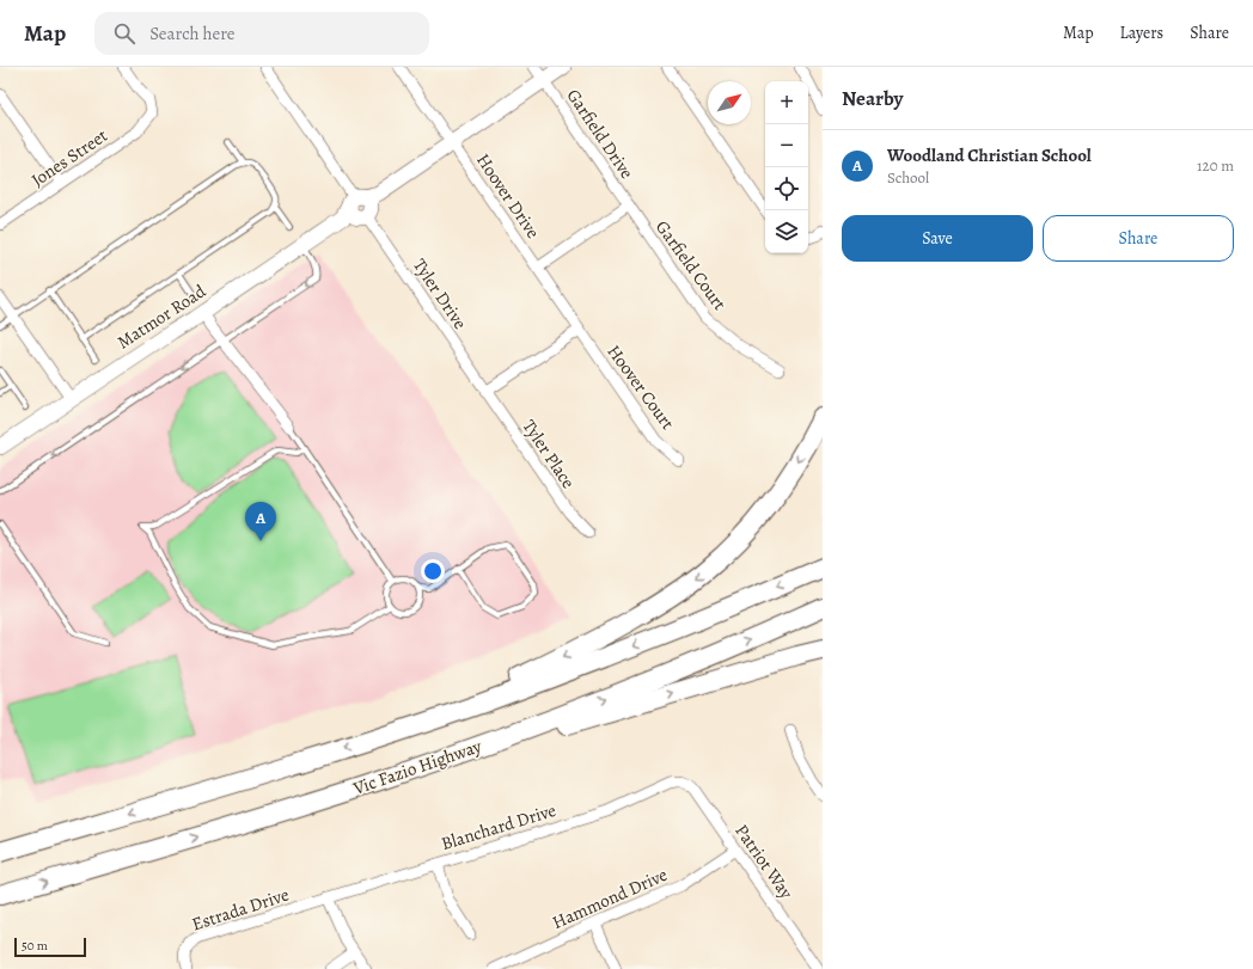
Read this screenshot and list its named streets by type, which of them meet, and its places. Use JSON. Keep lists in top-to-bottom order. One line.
{"streets":{"highway":["Vic Fazio Highway"],"street":["Garfield Drive","Jones Street","Hoover Drive","Garfield Court","Tyler Drive","Matmor Road","Hoover Court","Tyler Place","Blanchard Drive","Patriot Way","Hammond Drive","Estrada Drive"]},"crossings":[["Garfield Drive","Garfield Court"],["Garfield Drive","Matmor Road"],["Hoover Drive","Matmor Road"],["Hoover Drive","Hoover Court"],["Tyler Drive","Matmor Road"],["Tyler Drive","Tyler Place"],["Blanchard Drive","Patriot Way"],["Blanchard Drive","Estrada Drive"],["Patriot Way","Hammond Drive"]],"scale_bar":"50 m","north":"top right","page":{"header":"Map","search":"Search here","nav":["Map","Layers","Share"],"heading":"Nearby","map_buttons":["+","−"],"list":[{"mark":"A","name":"Woodland Christian School","note":"School","value":"120 m"}],"buttons":["Save","Share"],"pins":"A","scale":"50 m"}}
